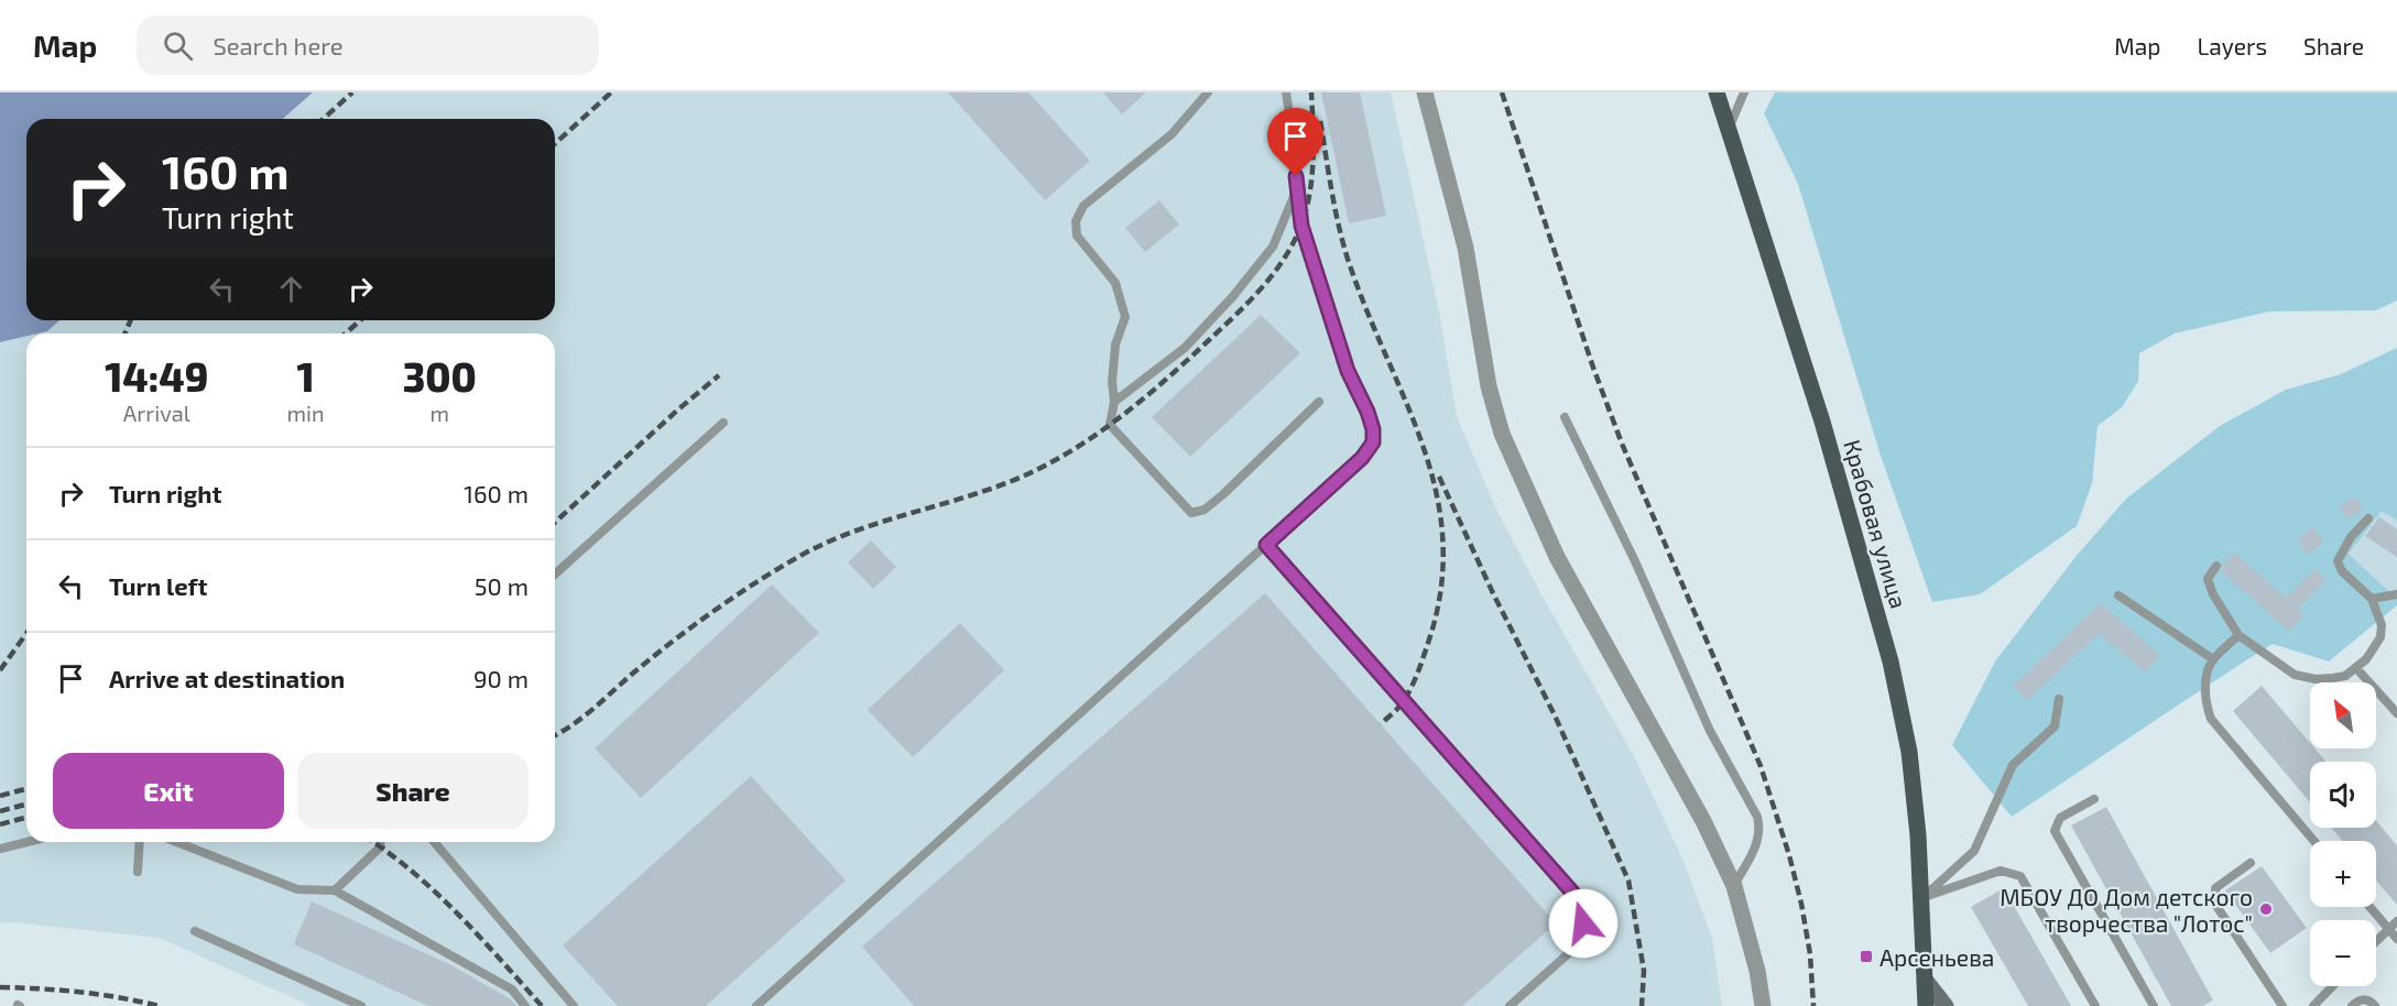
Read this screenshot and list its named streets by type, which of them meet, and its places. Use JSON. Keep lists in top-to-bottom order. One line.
{"streets":{"main road":["Крабовая улица"]},"places":{"other":["МБОУ ДО Дом детского творчества \"Лотос\""],"transit":["Арсеньева"]},"north":"top left","page":{"header":"Map","search":"Search here","nav":["Map","Layers","Share"],"turn":["160 m","Turn right"],"eta":["14:49","Arrival","1","min","300","m"],"list":[{"name":"Turn right","value":"160 m"},{"name":"Turn left","value":"50 m"},{"name":"Arrive at destination","value":"90 m"}],"map_buttons":["+","−"],"buttons":["Exit","Share"]}}
